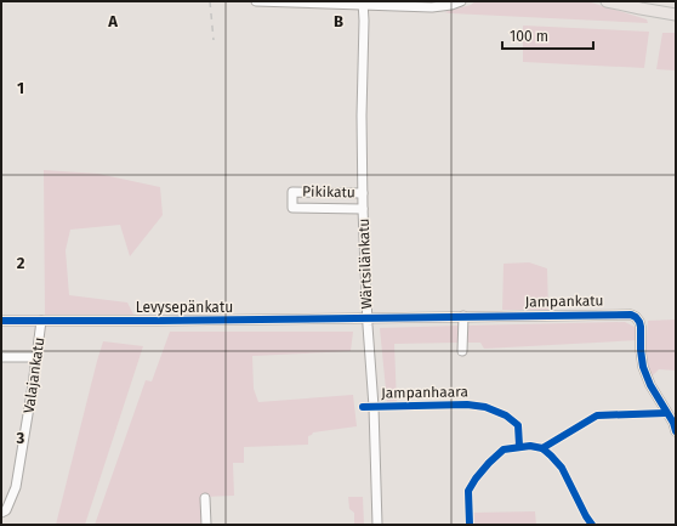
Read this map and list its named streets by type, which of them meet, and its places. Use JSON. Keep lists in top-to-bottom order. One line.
{"streets":{"street":["Pikikatu","Wärtsilänkatu","Jampankatu","Levysepänkatu","Valajankatu"],"cycle path":["Jampanhaara"]},"crossings":[["Pikikatu","Wärtsilänkatu"],["Wärtsilänkatu","Jampankatu"],["Wärtsilänkatu","Levysepänkatu"],["Jampankatu","Levysepänkatu"],["Levysepänkatu","Valajankatu"]],"scale_bar":"100 m","grid":{"columns":["A","B"],"rows":["1","2","3"]}}
